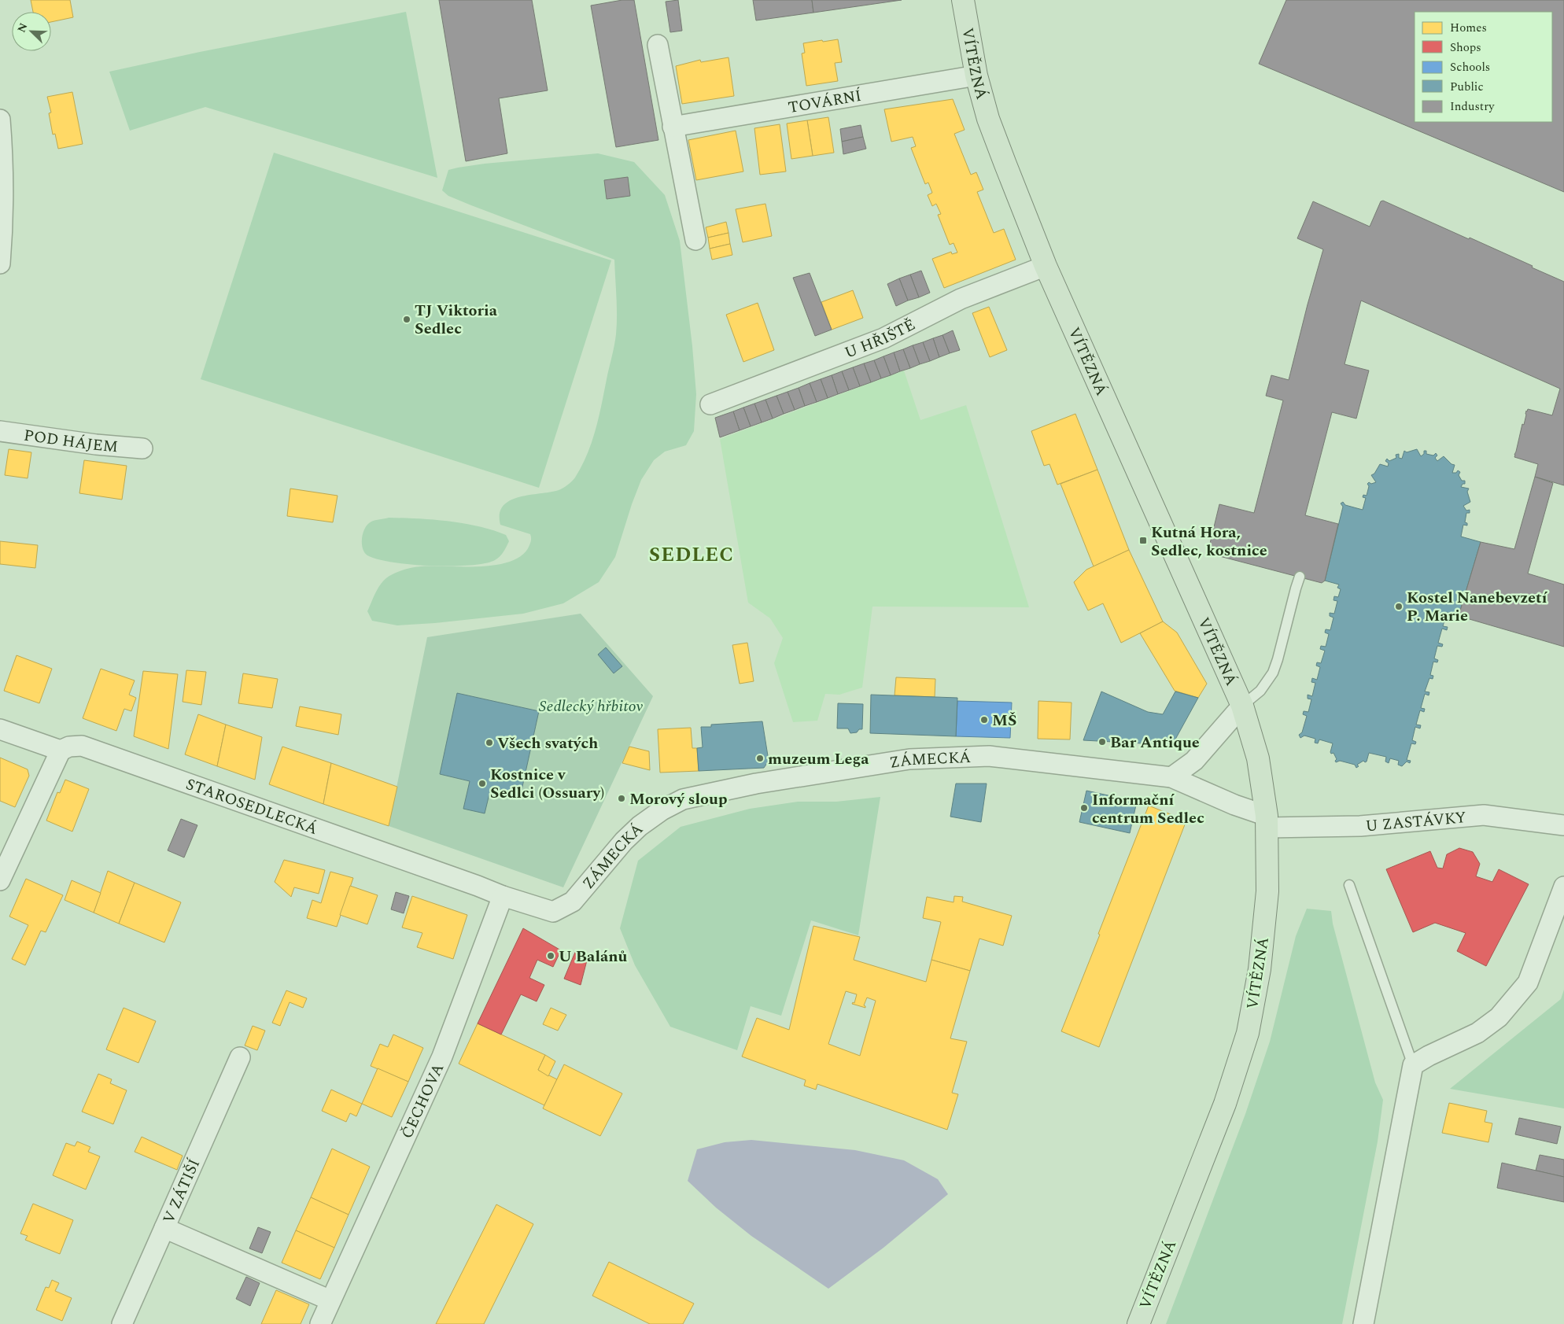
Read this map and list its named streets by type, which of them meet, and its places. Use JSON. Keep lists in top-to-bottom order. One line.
{"streets":{"main road":["VÍTĚZNÁ"],"street":["TOVÁRNÍ","U HŘIŠTĚ","POD HÁJEM","ZÁMECKÁ","STAROSEDLECKÁ","U ZASTÁVKY","ČECHOVA","V ZÁTIŠÍ"]},"crossings":[["VÍTĚZNÁ","TOVÁRNÍ"],["VÍTĚZNÁ","U HŘIŠTĚ"],["VÍTĚZNÁ","ZÁMECKÁ"],["VÍTĚZNÁ","U ZASTÁVKY"],["ZÁMECKÁ","STAROSEDLECKÁ"],["ZÁMECKÁ","U ZASTÁVKY"],["ZÁMECKÁ","ČECHOVA"],["STAROSEDLECKÁ","ČECHOVA"]],"districts":["SEDLEC"],"parks":["Sedlecký hřbitov"],"places":{"other":["TJ Viktoria Sedlec","Kostel Nanebevzetí P. Marie","MŠ","Bar Antique","Všech svatých","muzeum Lega","Kostnice v Sedlci (Ossuary)","Morový sloup","Informační centrum Sedlec","U Balánů"],"transit":["Kutná Hora, Sedlec, kostnice"]},"legend":["Homes","Shops","Schools","Public","Industry"],"north":"top left"}
